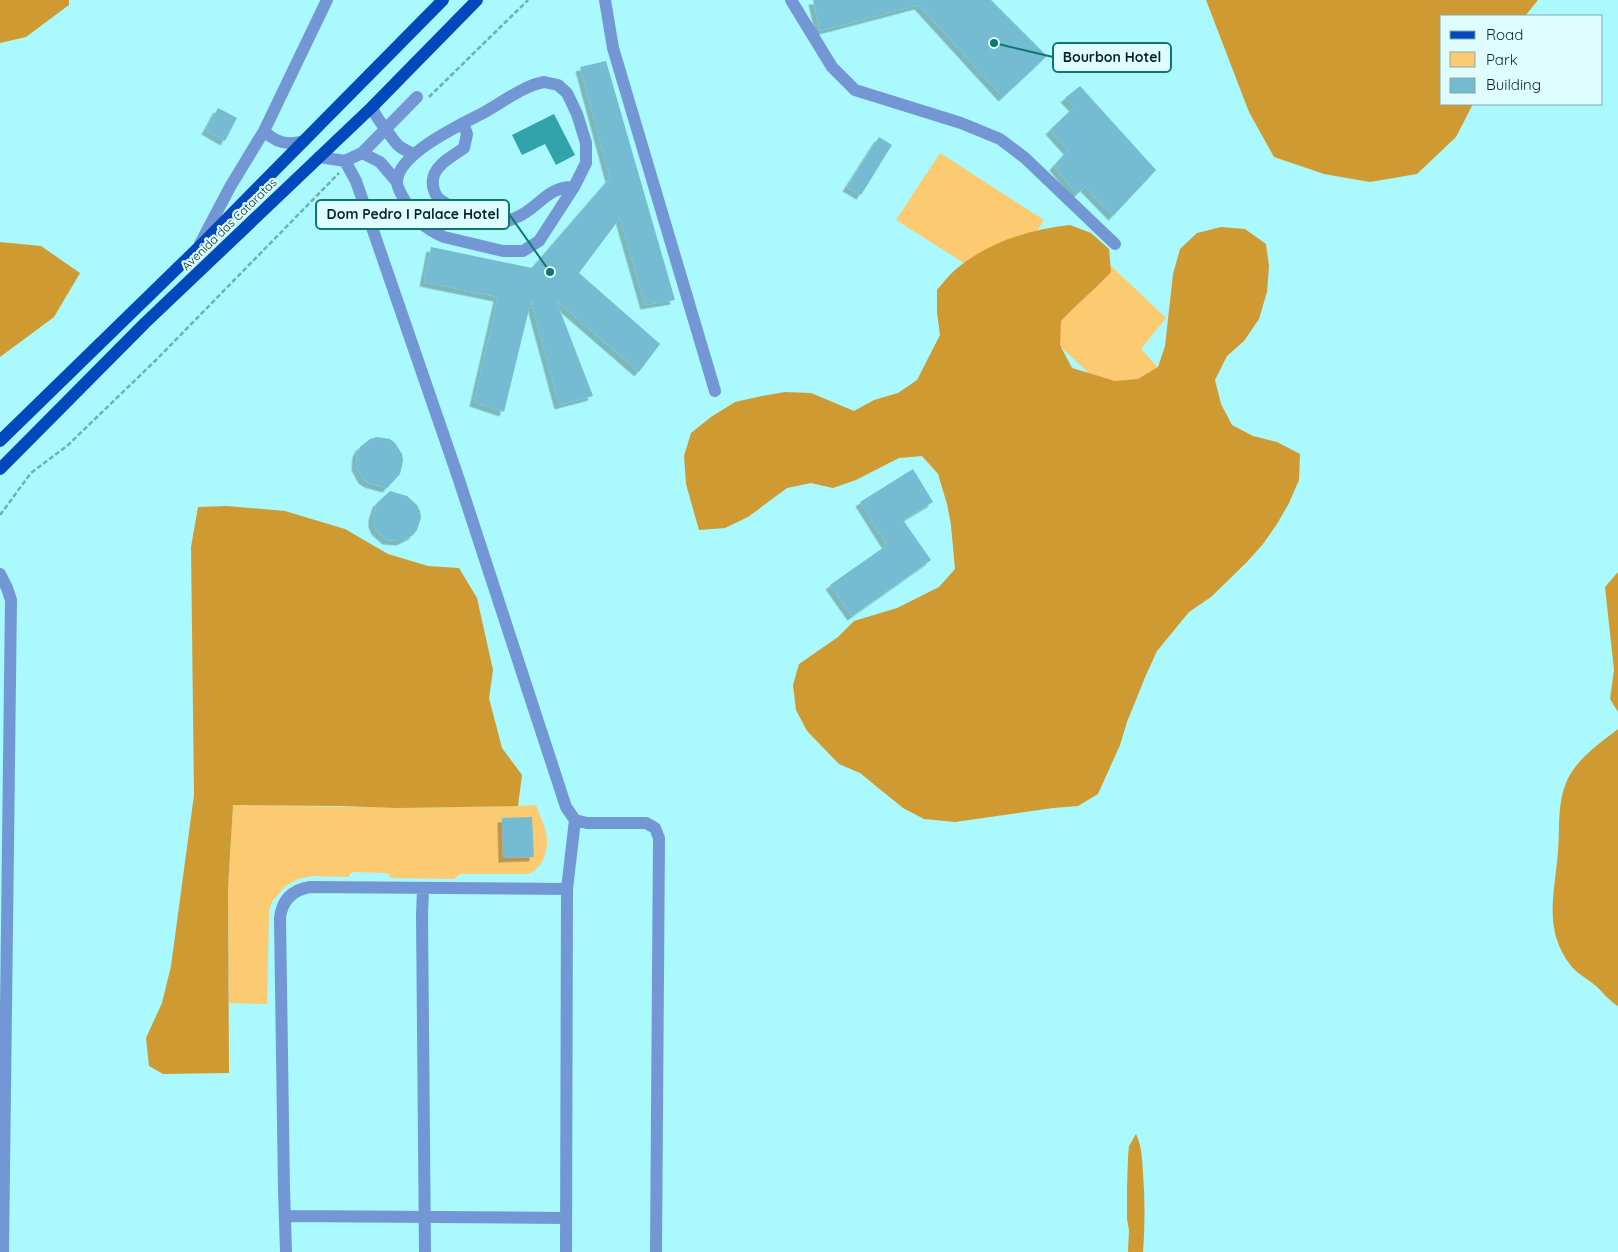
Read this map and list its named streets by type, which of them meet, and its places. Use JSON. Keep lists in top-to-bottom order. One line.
{"streets":{"main road":["Avenida das Cataratas"]},"places":["Bourbon Hotel","Dom Pedro I Palace Hotel"],"legend":["Road","Park","Building"]}
